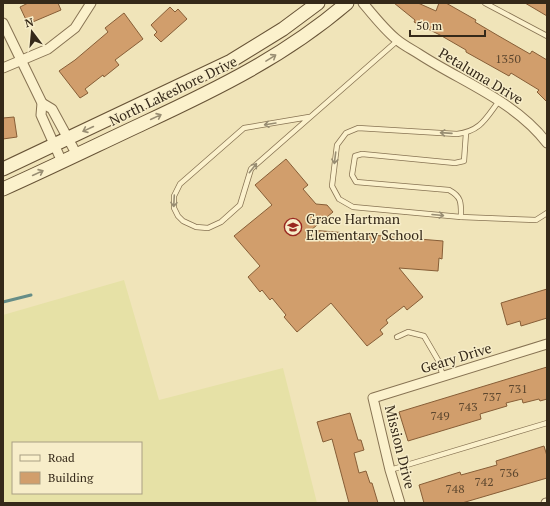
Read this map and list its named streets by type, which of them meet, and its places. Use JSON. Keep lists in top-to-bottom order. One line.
{"streets":{"main road":["North Lakeshore Drive"],"street":["Petaluma Drive","Geary Drive","Mission Drive"]},"crossings":[["Geary Drive","Mission Drive"]],"places":{"school or university":["Grace Hartman Elementary School"]},"house_numbers":["1350","731","737","743","749","736","742","748"],"legend":["Road","Building"],"scale_bar":"50 m","north":"top"}
